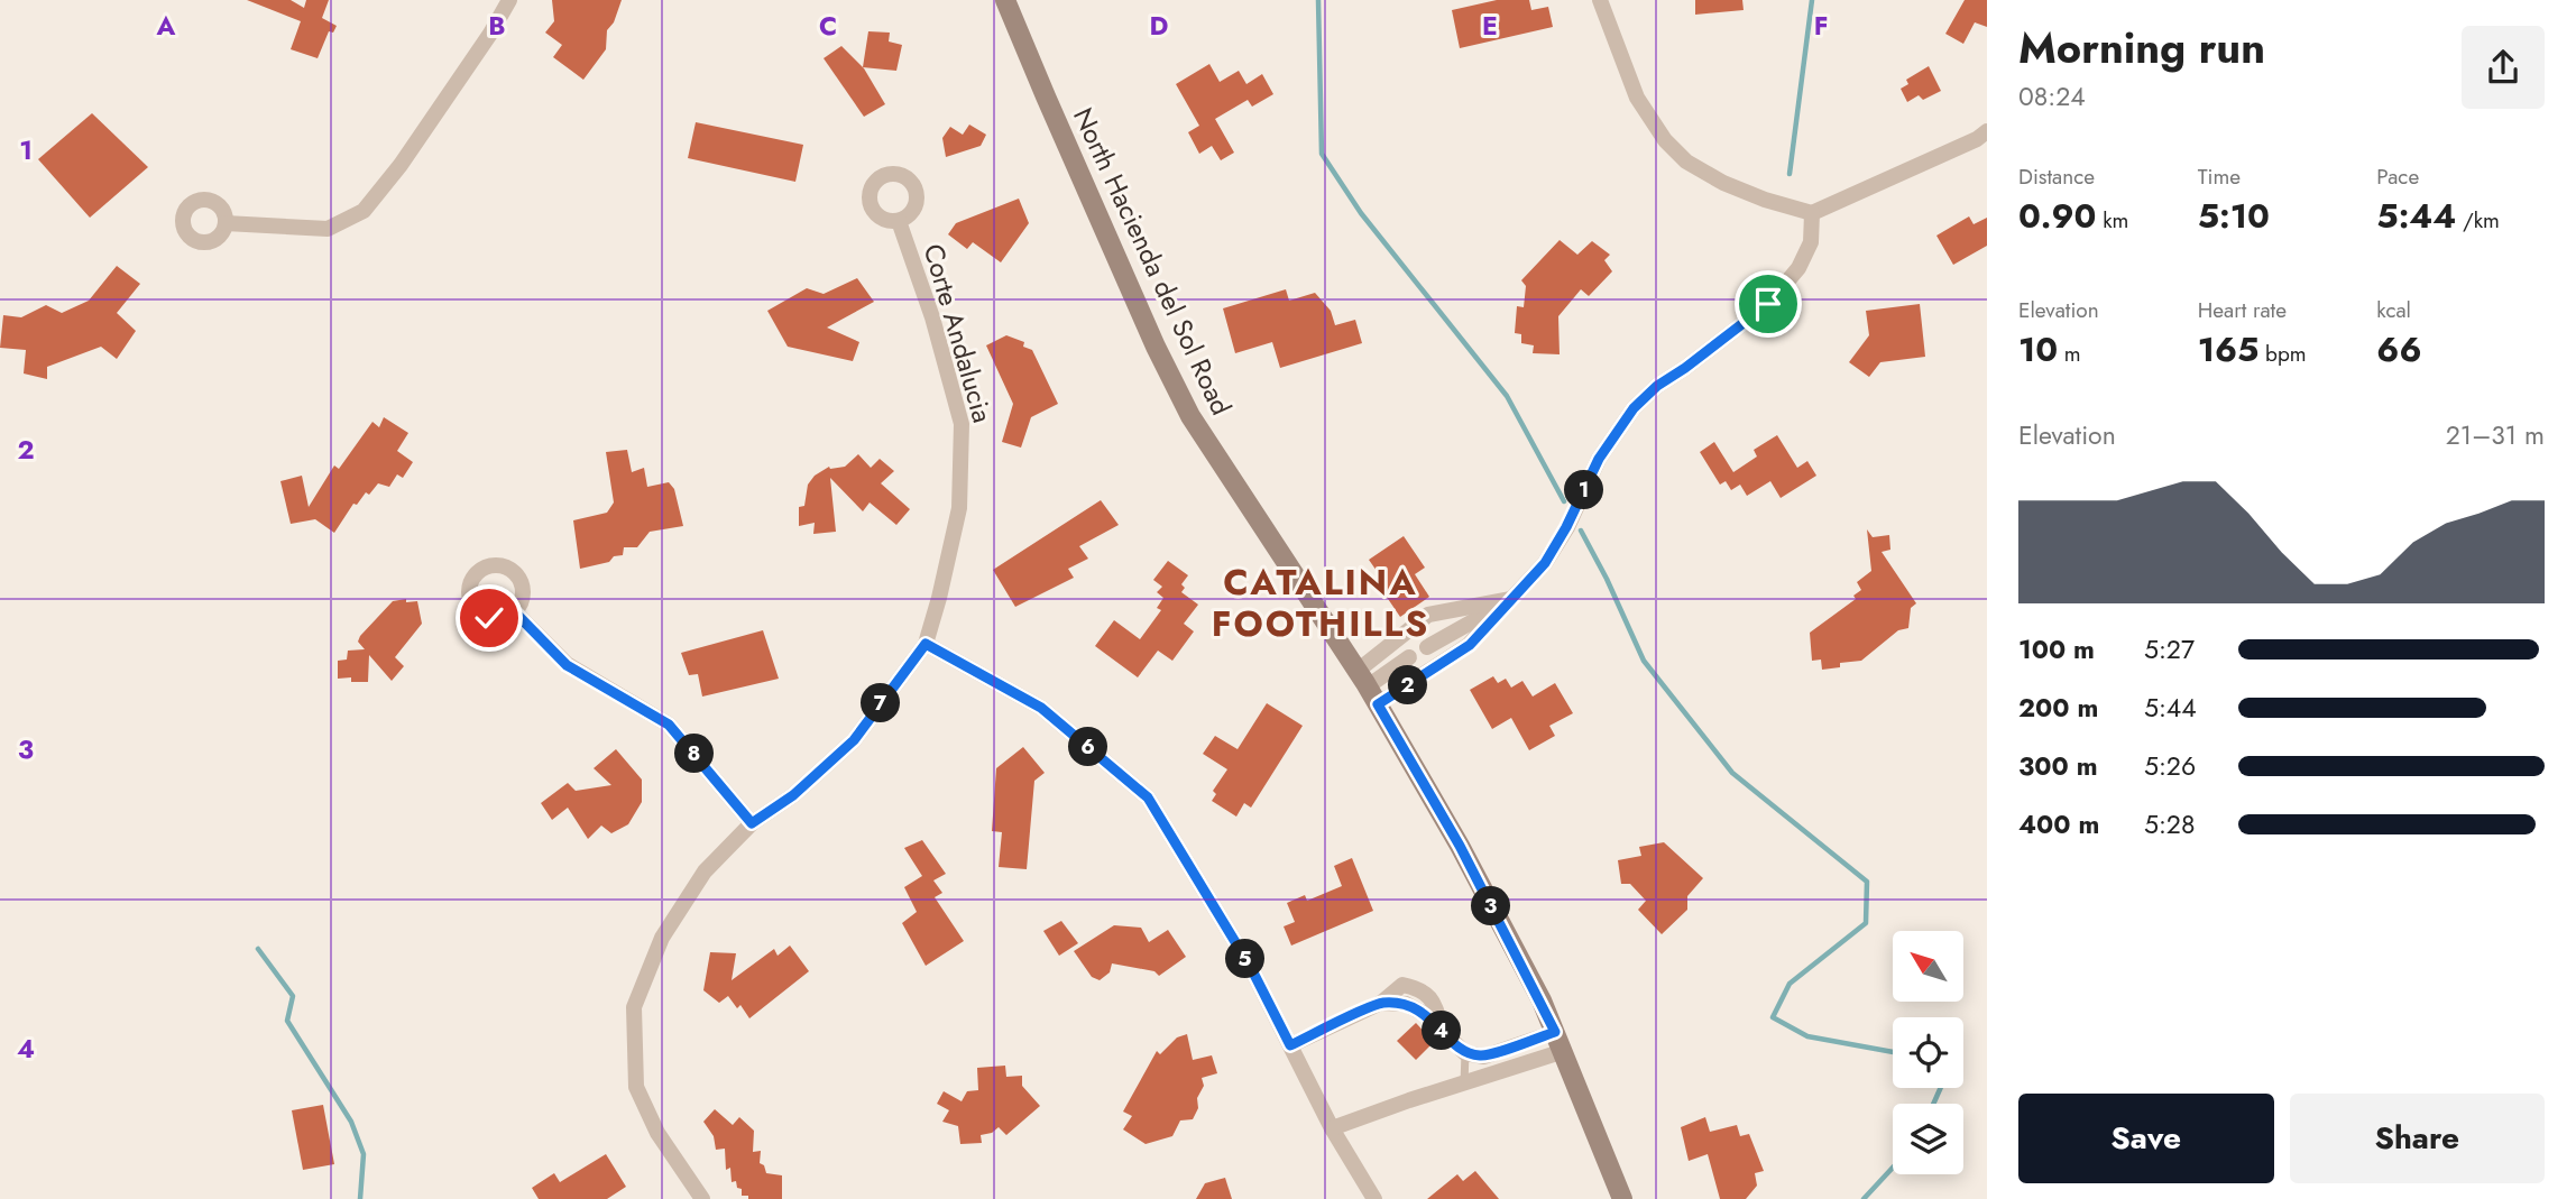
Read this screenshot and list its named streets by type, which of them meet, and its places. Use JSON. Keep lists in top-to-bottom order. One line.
{"streets":{"street":["North Hacienda del Sol Road","Corte Andalucia"]},"districts":["CATALINA FOOTHILLS"],"north":"top left","page":{"heading":["Morning run","08:24"],"stats":[["Distance","0.90 km"],["Time","5:10"],["Pace","5:44 /km"],["Elevation","10 m"],["Heart rate","165 bpm"],["kcal","66"]],"chart":["Elevation","21–31 m"],"pins":["1","2","7","6","8","3","5","4"],"list":[{"name":"100 m","note":"5:27"},{"name":"200 m","note":"5:44"},{"name":"300 m","note":"5:26"},{"name":"400 m","note":"5:28"}],"buttons":["Save","Share"]},"grid":{"columns":["A","B","C","D","E","F"],"rows":["1","2","3","4"]}}
